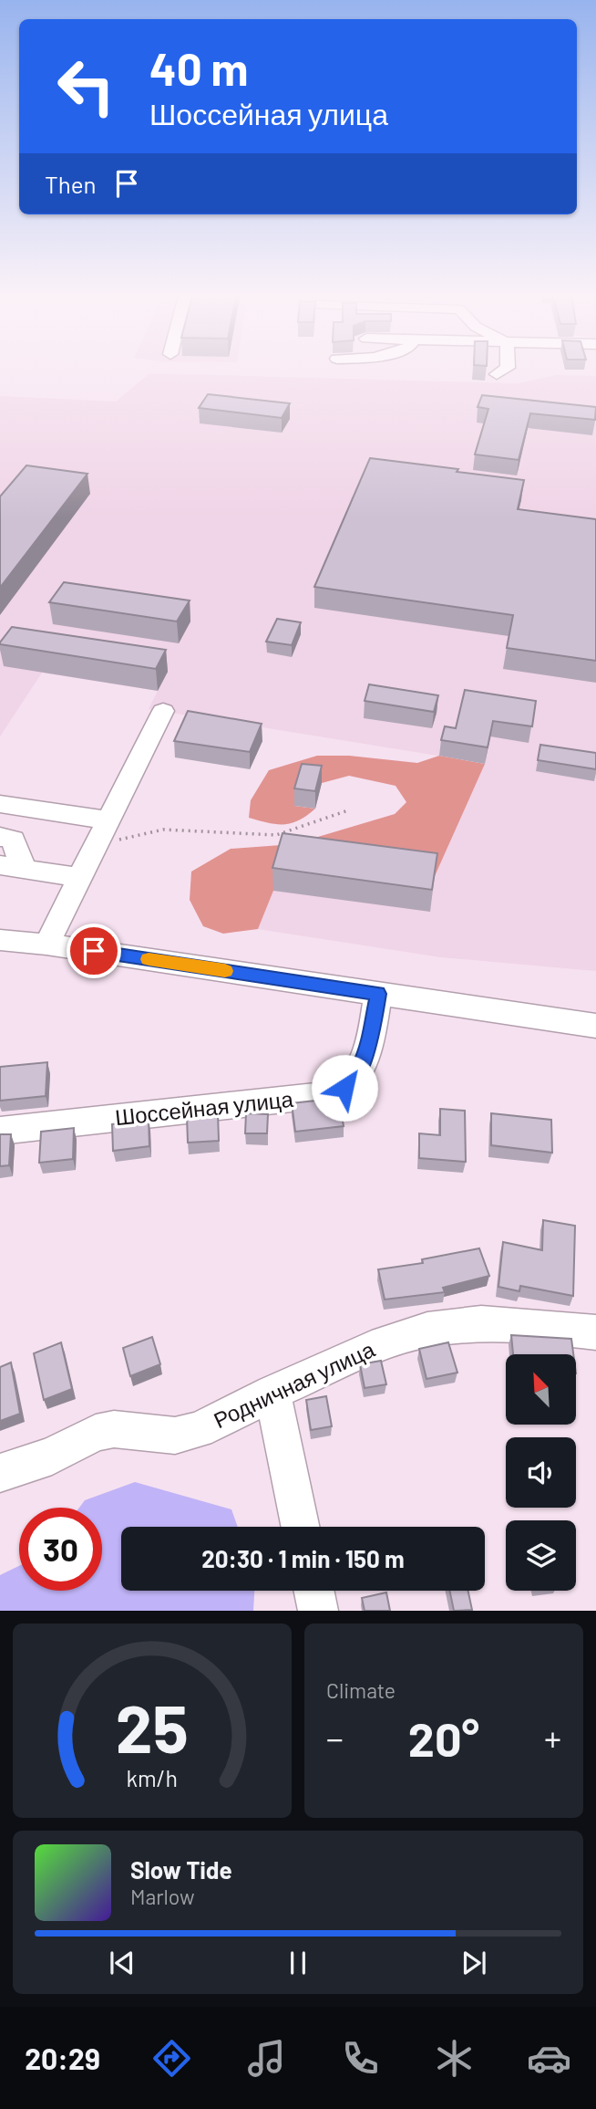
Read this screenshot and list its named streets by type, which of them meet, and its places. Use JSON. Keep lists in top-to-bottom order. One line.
{"streets":{"street":["Шоссейная улица","Родничная улица"]},"north":"top left","page":{"turn":["40 m","Шоссейная улица"],"then":"Then","limit":"30","trip":"20:30 · 1 min · 150 m","tile":"Climate","heat":["−","20°","+"],"song":["Slow Tide","Marlow"],"tabs":"20:29","gauge":["25","km/h"]}}
